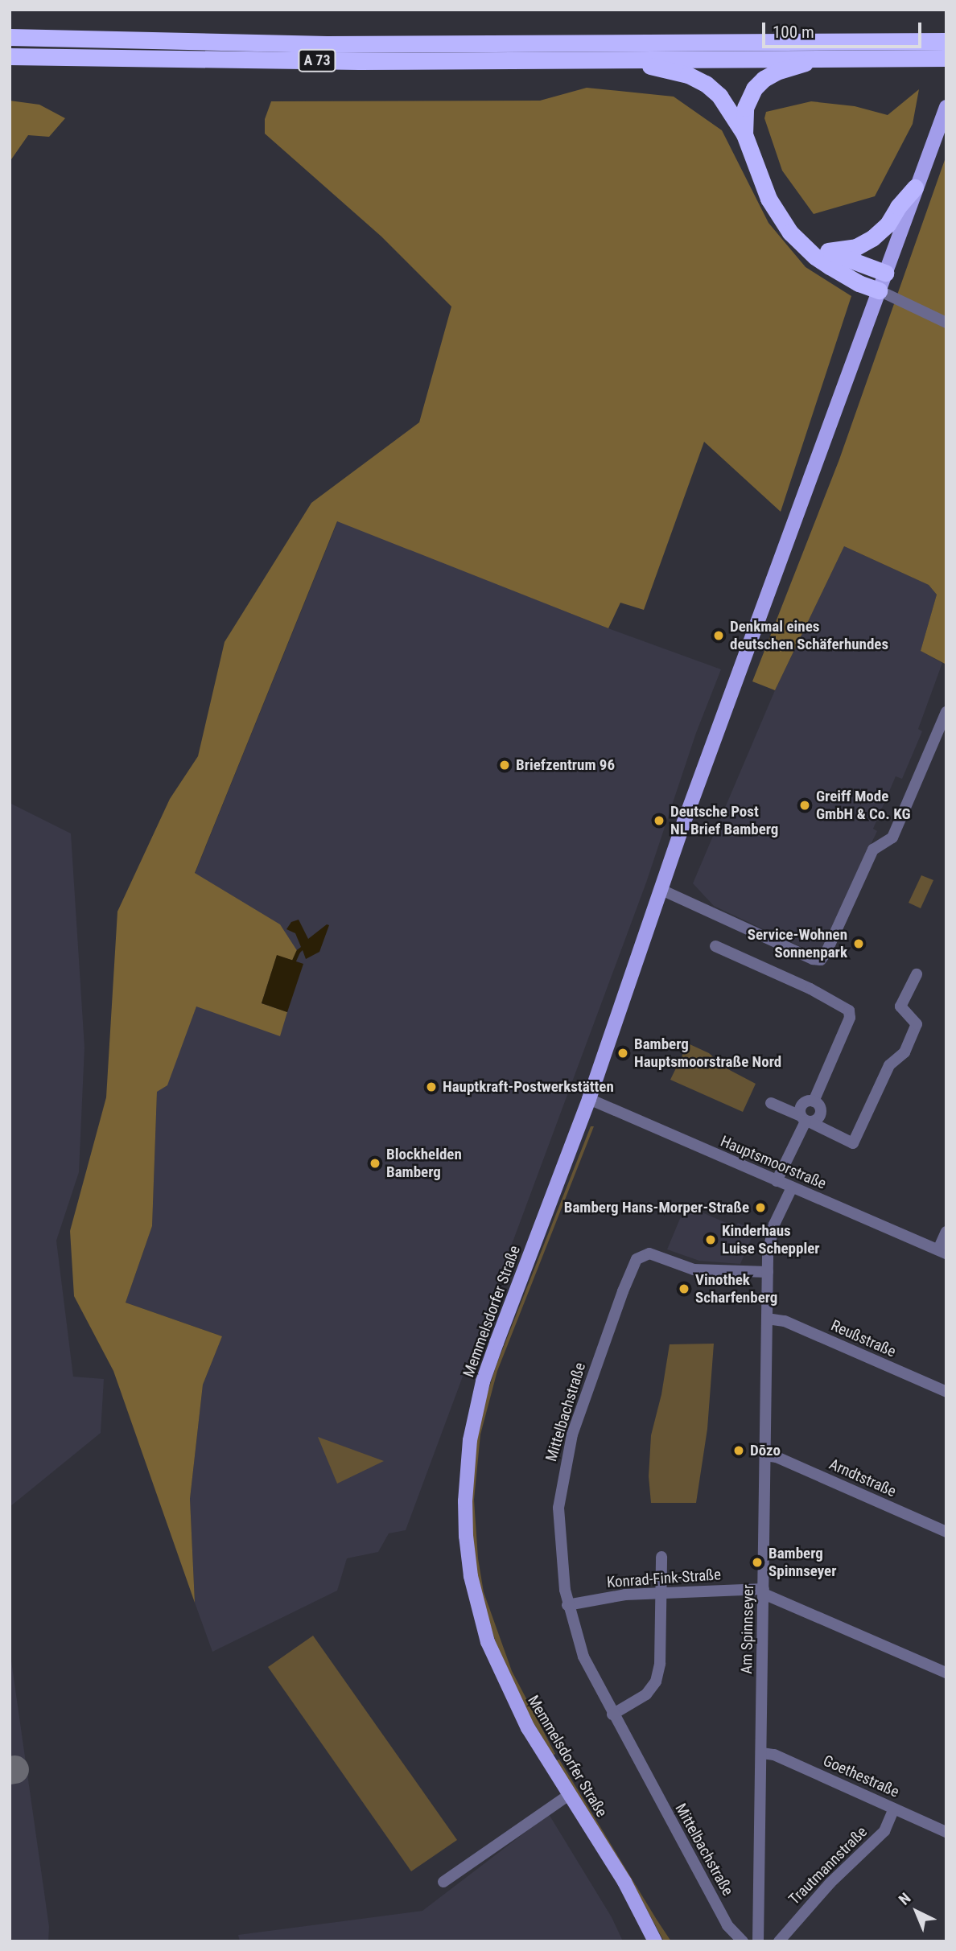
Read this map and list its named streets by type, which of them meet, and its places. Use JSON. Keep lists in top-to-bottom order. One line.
{"streets":{"highway":["A 73"],"main road":["Memmelsdorfer Straße"],"street":["Hauptsmoorstraße","Reußstraße","Mittelbachstraße","Arndtstraße","Konrad-Fink-Straße","Am Spinnseyer","Goethestraße","Trautmannstraße"]},"crossings":[["Hauptsmoorstraße","Memmelsdorfer Straße"],["Hauptsmoorstraße","Am Spinnseyer"],["Reußstraße","Am Spinnseyer"],["Mittelbachstraße","Konrad-Fink-Straße"],["Mittelbachstraße","Am Spinnseyer"],["Arndtstraße","Am Spinnseyer"],["Konrad-Fink-Straße","Am Spinnseyer"],["Am Spinnseyer","Goethestraße"],["Goethestraße","Trautmannstraße"]],"places":["Denkmal eines deutschen Schäferhundes","Briefzentrum 96","Greiff Mode GmbH & Co. KG","Deutsche Post NL Brief Bamberg","Service-Wohnen Sonnenpark","Bamberg Hauptsmoorstraße Nord","Hauptkraft-Postwerkstätten","Blockhelden Bamberg","Bamberg Hans-Morper-Straße","Kinderhaus Luise Scheppler","Vinothek Scharfenberg","Dōzo","Bamberg Spinnseyer"],"scale_bar":"100 m","north":"top left"}
